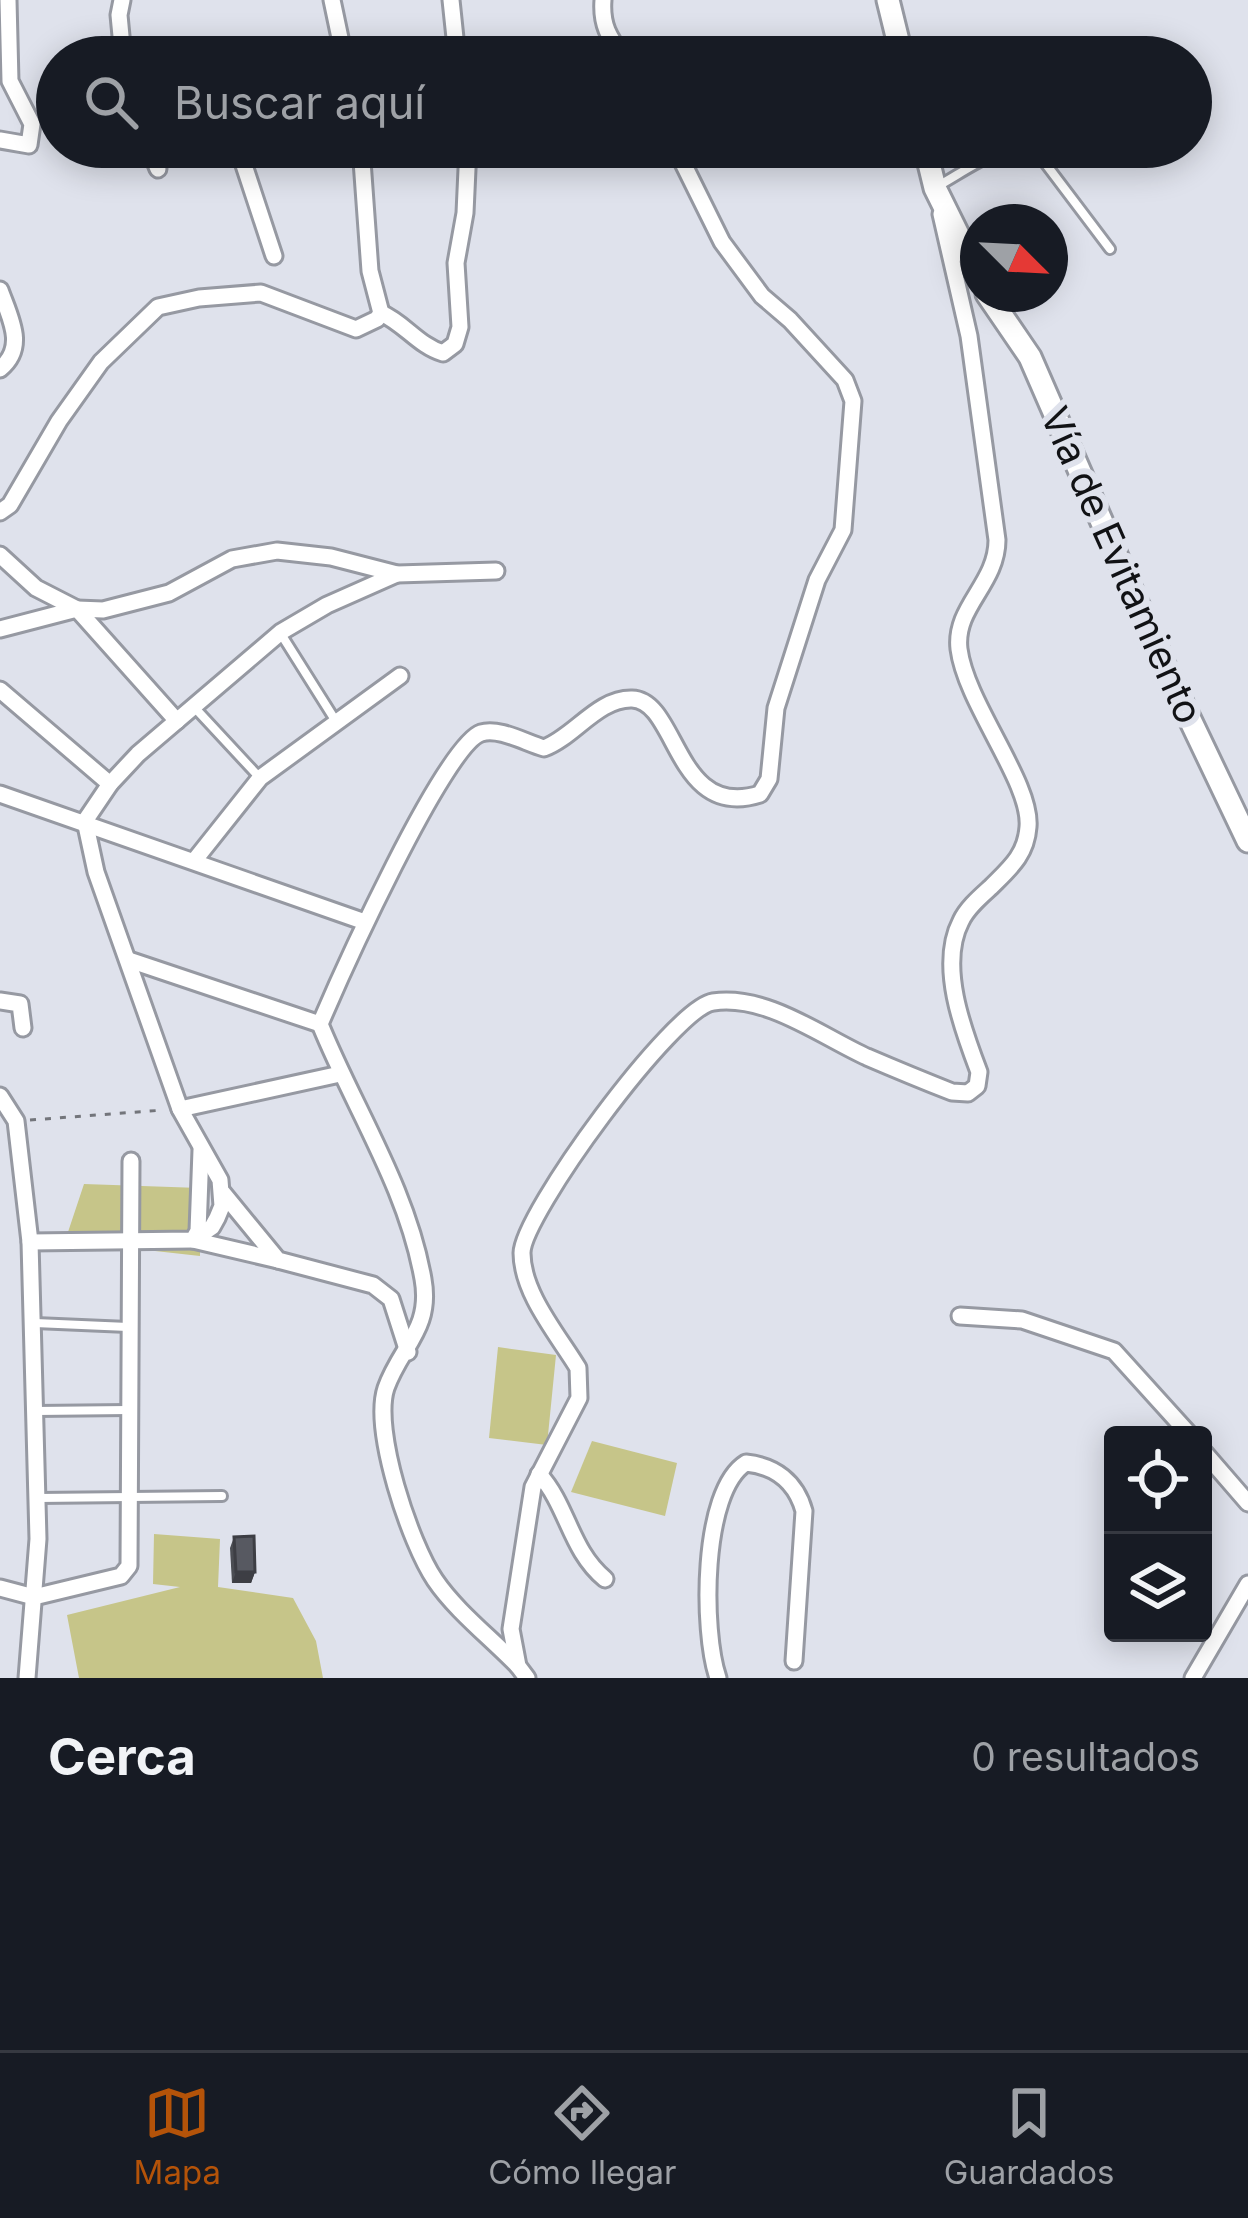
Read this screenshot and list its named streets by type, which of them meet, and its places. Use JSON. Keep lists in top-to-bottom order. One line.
{"streets":{"main road":["Vía de Evitamiento"]},"north":"bottom right","page":{"search":"Buscar aquí","heading":["Cerca","0 resultados"],"nav":["Mapa","Cómo llegar","Guardados"]}}
